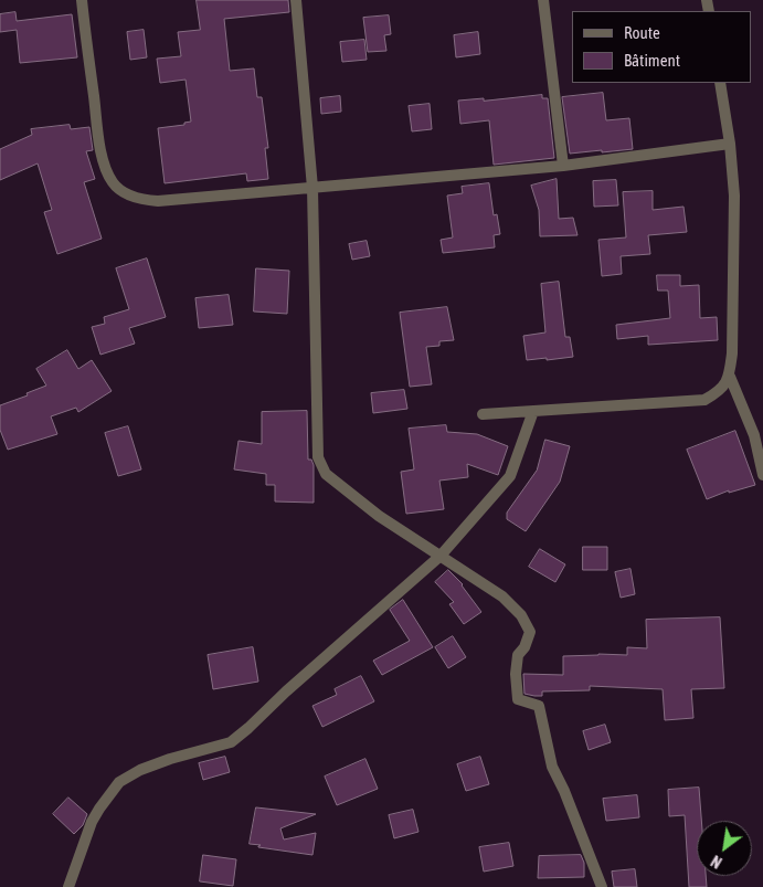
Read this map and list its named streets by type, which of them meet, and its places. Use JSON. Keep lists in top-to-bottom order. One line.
{"legend":["Route","Bâtiment"],"north":"bottom left"}
